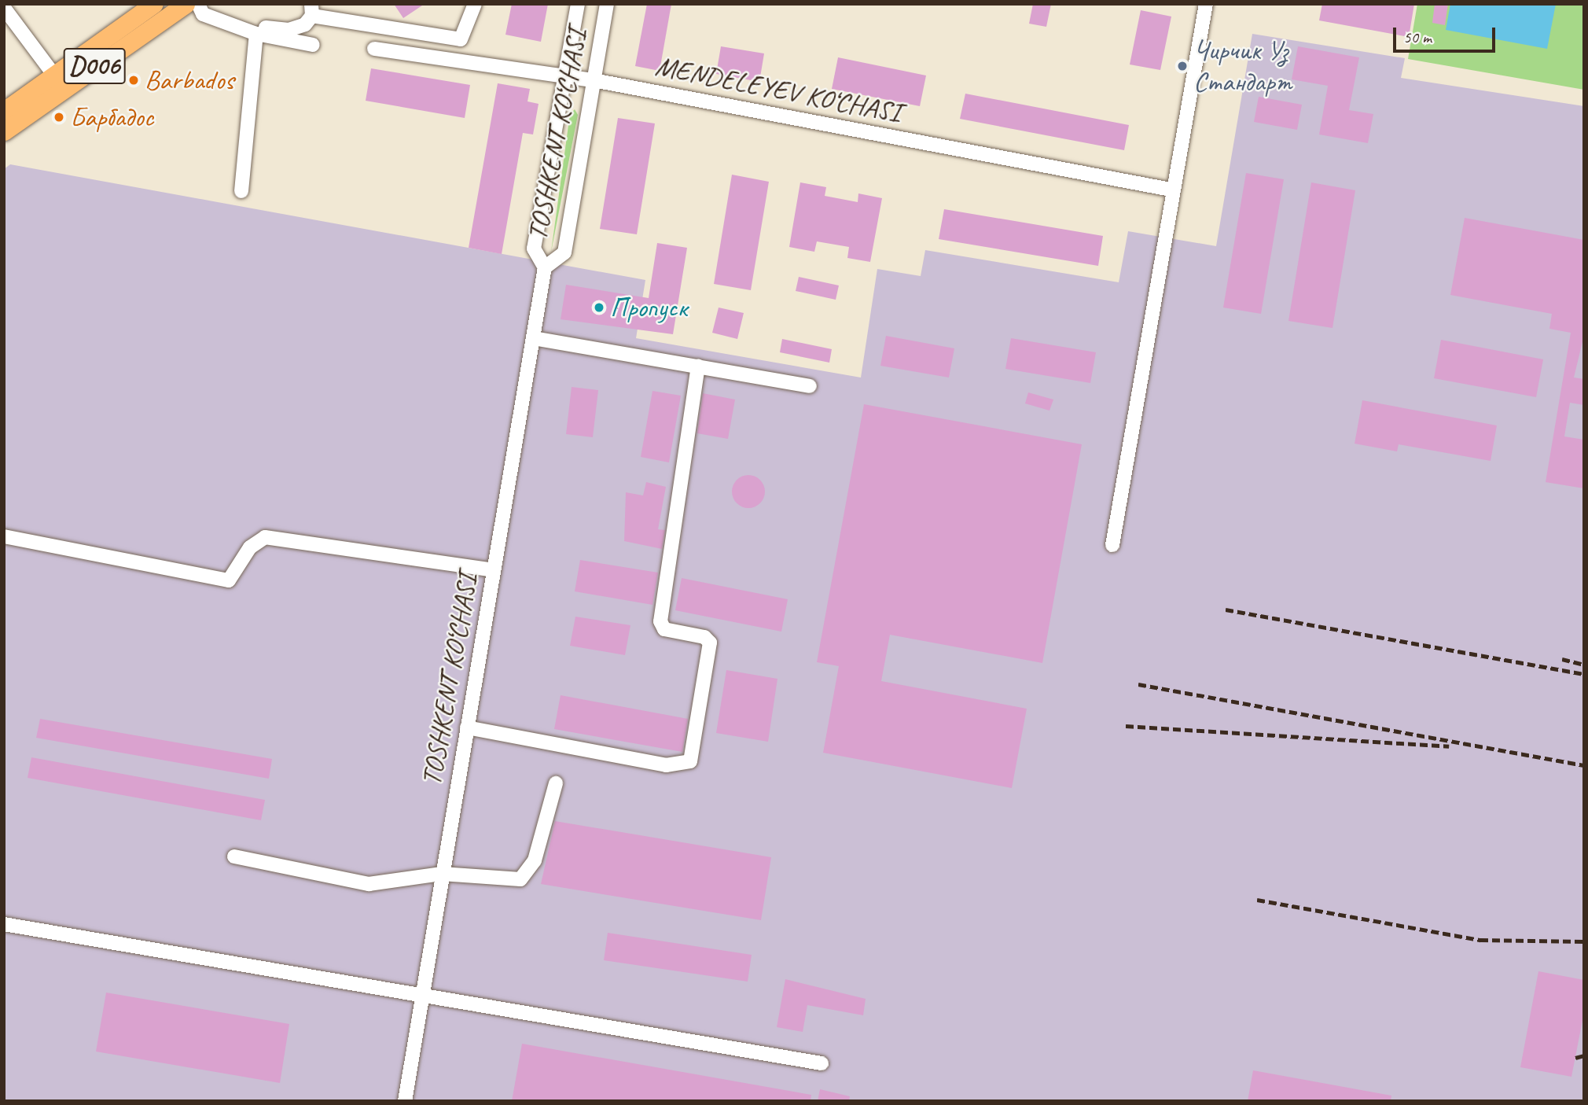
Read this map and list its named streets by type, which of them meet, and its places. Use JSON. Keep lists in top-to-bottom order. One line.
{"streets":{"main road":["D006"],"street":["MENDELEYEV KO‘CHASI","TOSHKENT KO‘CHASI"]},"crossings":[["MENDELEYEV KO‘CHASI","TOSHKENT KO‘CHASI"]],"places":["Чирчик Уз Стандарт","Barbados","Барбадос","Пропуск"],"scale_bar":"50 m"}
